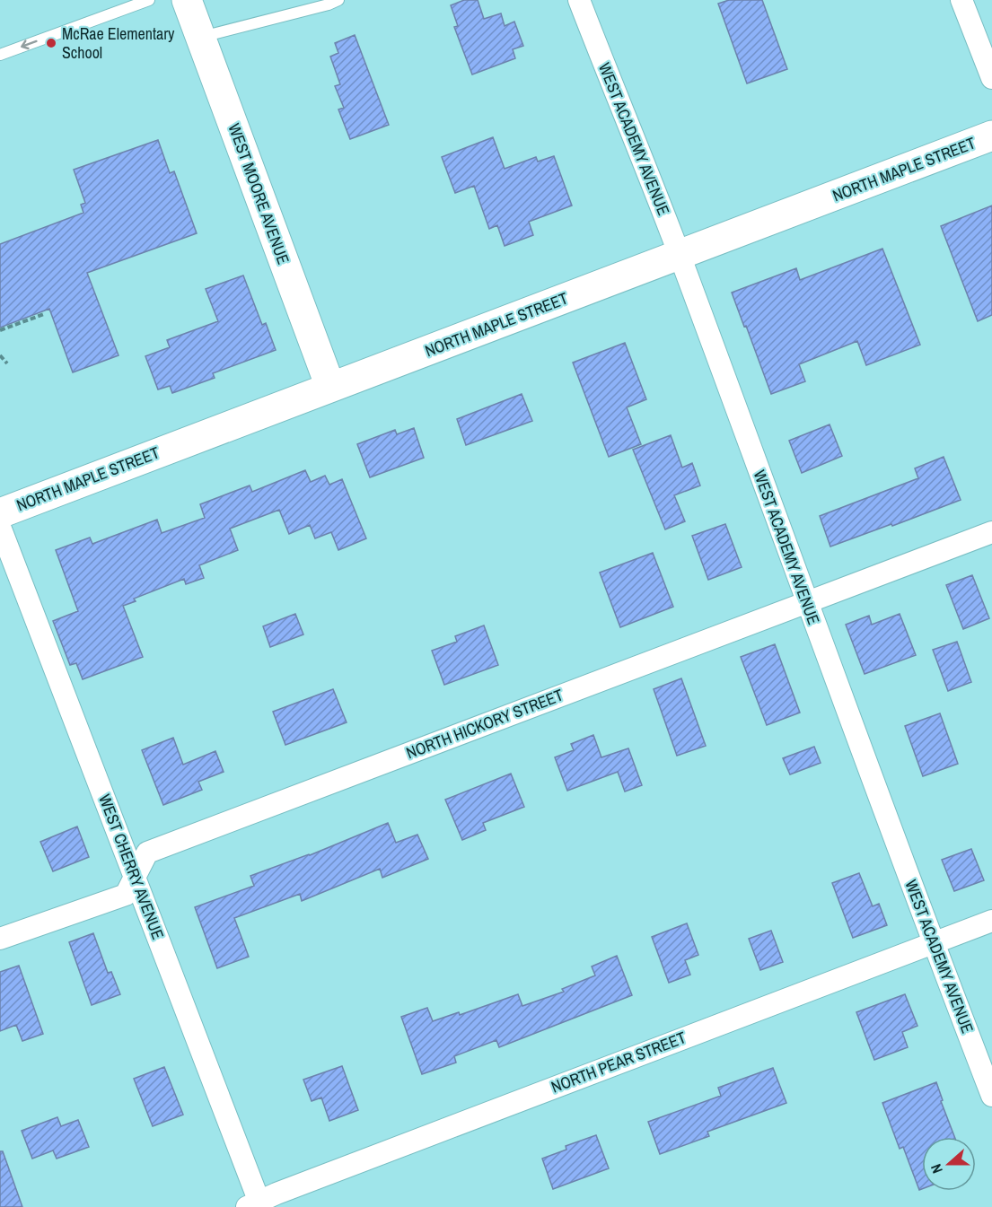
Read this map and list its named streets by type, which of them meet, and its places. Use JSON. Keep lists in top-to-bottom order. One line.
{"streets":{"main road":["NORTH MAPLE STREET","WEST MOORE AVENUE"],"street":["WEST ACADEMY AVENUE","NORTH HICKORY STREET","WEST CHERRY AVENUE","NORTH PEAR STREET"]},"crossings":[["WEST ACADEMY AVENUE","NORTH MAPLE STREET"],["WEST ACADEMY AVENUE","NORTH HICKORY STREET"],["WEST ACADEMY AVENUE","NORTH PEAR STREET"],["NORTH MAPLE STREET","WEST MOORE AVENUE"],["NORTH HICKORY STREET","WEST CHERRY AVENUE"],["WEST CHERRY AVENUE","NORTH PEAR STREET"]],"places":["McRae Elementary School"],"north":"left"}
